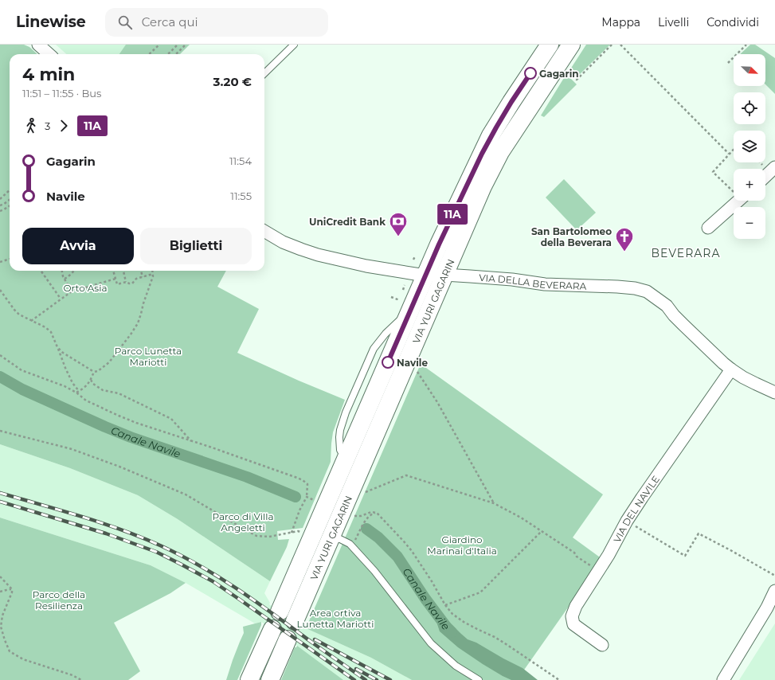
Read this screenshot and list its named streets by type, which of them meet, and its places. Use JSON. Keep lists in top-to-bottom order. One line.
{"streets":{"main road":["VIA YURI GAGARIN"],"street":["VIA DELLA BEVERARA","VIA DEL NAVILE"]},"crossings":[["VIA DELLA BEVERARA","VIA YURI GAGARIN"],["VIA DELLA BEVERARA","VIA DEL NAVILE"]],"districts":["BEVERARA"],"water":["Canale Navile"],"parks":["Orto Asia","Parco Lunetta Mariotti","Parco di Villa Angeletti","Giardino Marinai d'Italia","Parco della Resilienza","Area ortiva Lunetta Mariotti"],"places":{"other":["Gagarin","Navile"],"bank":["UniCredit Bank"],"church":["San Bartolomeo della Beverara"]},"lines":["bus line 11A"],"north":"bottom right","page":{"header":"Linewise","search":"Cerca qui","nav":["Mappa","Livelli","Condividi"],"on_map":"11A","map_buttons":["+","−"],"heading":["4 min","11:51 – 11:55 · Bus","3.20 €"],"legs":["3","11A"],"list":[{"name":"Gagarin","value":"11:54"},{"name":"Navile","value":"11:55"}],"buttons":["Avvia","Biglietti"]}}
